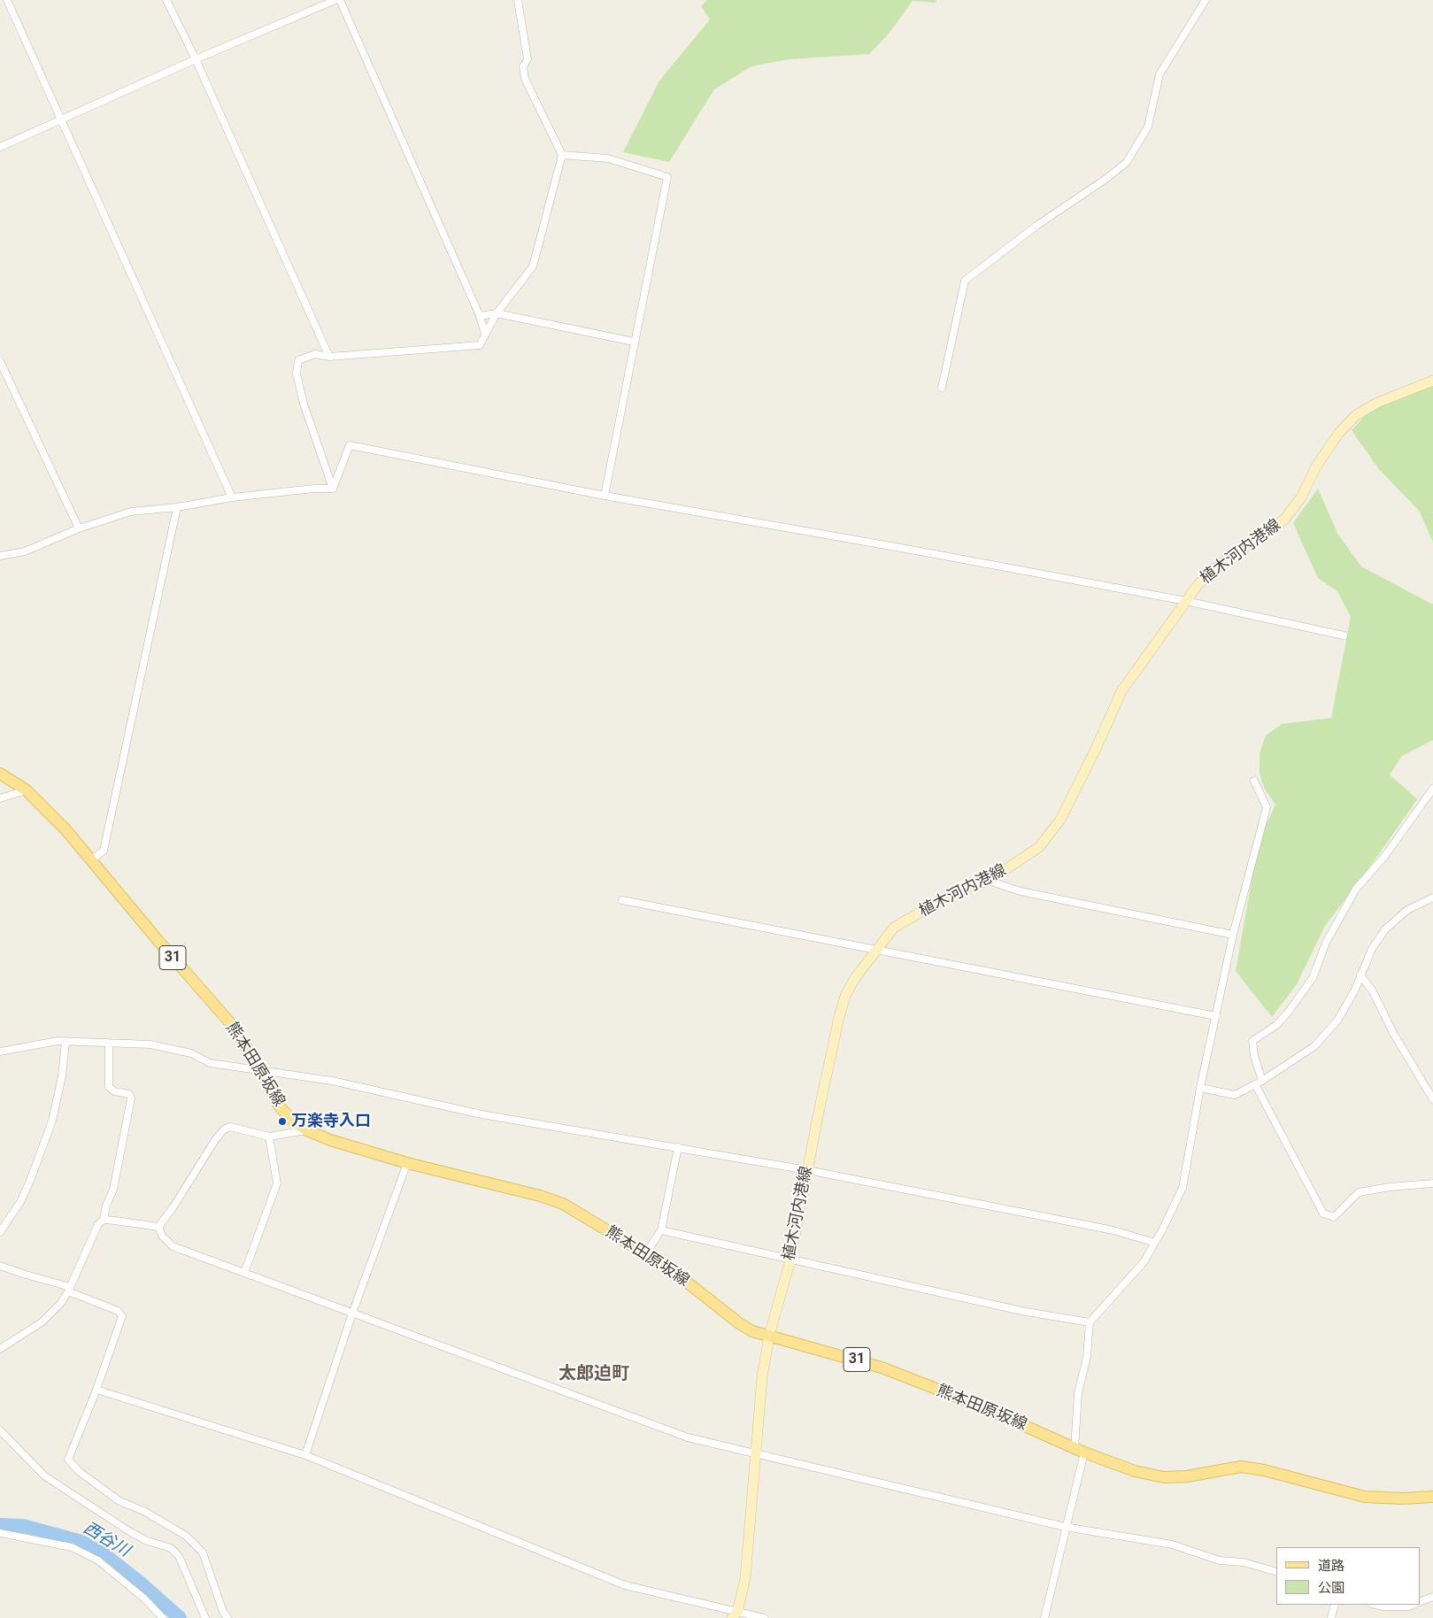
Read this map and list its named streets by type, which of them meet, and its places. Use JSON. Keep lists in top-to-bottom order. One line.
{"streets":{"main road":["植木河内港線","31","熊本田原坂線"]},"crossings":[["植木河内港線","熊本田原坂線"]],"districts":["太郎迫町"],"water":["西谷川"],"places":["万楽寺入口"],"legend":["道路","公園"]}
